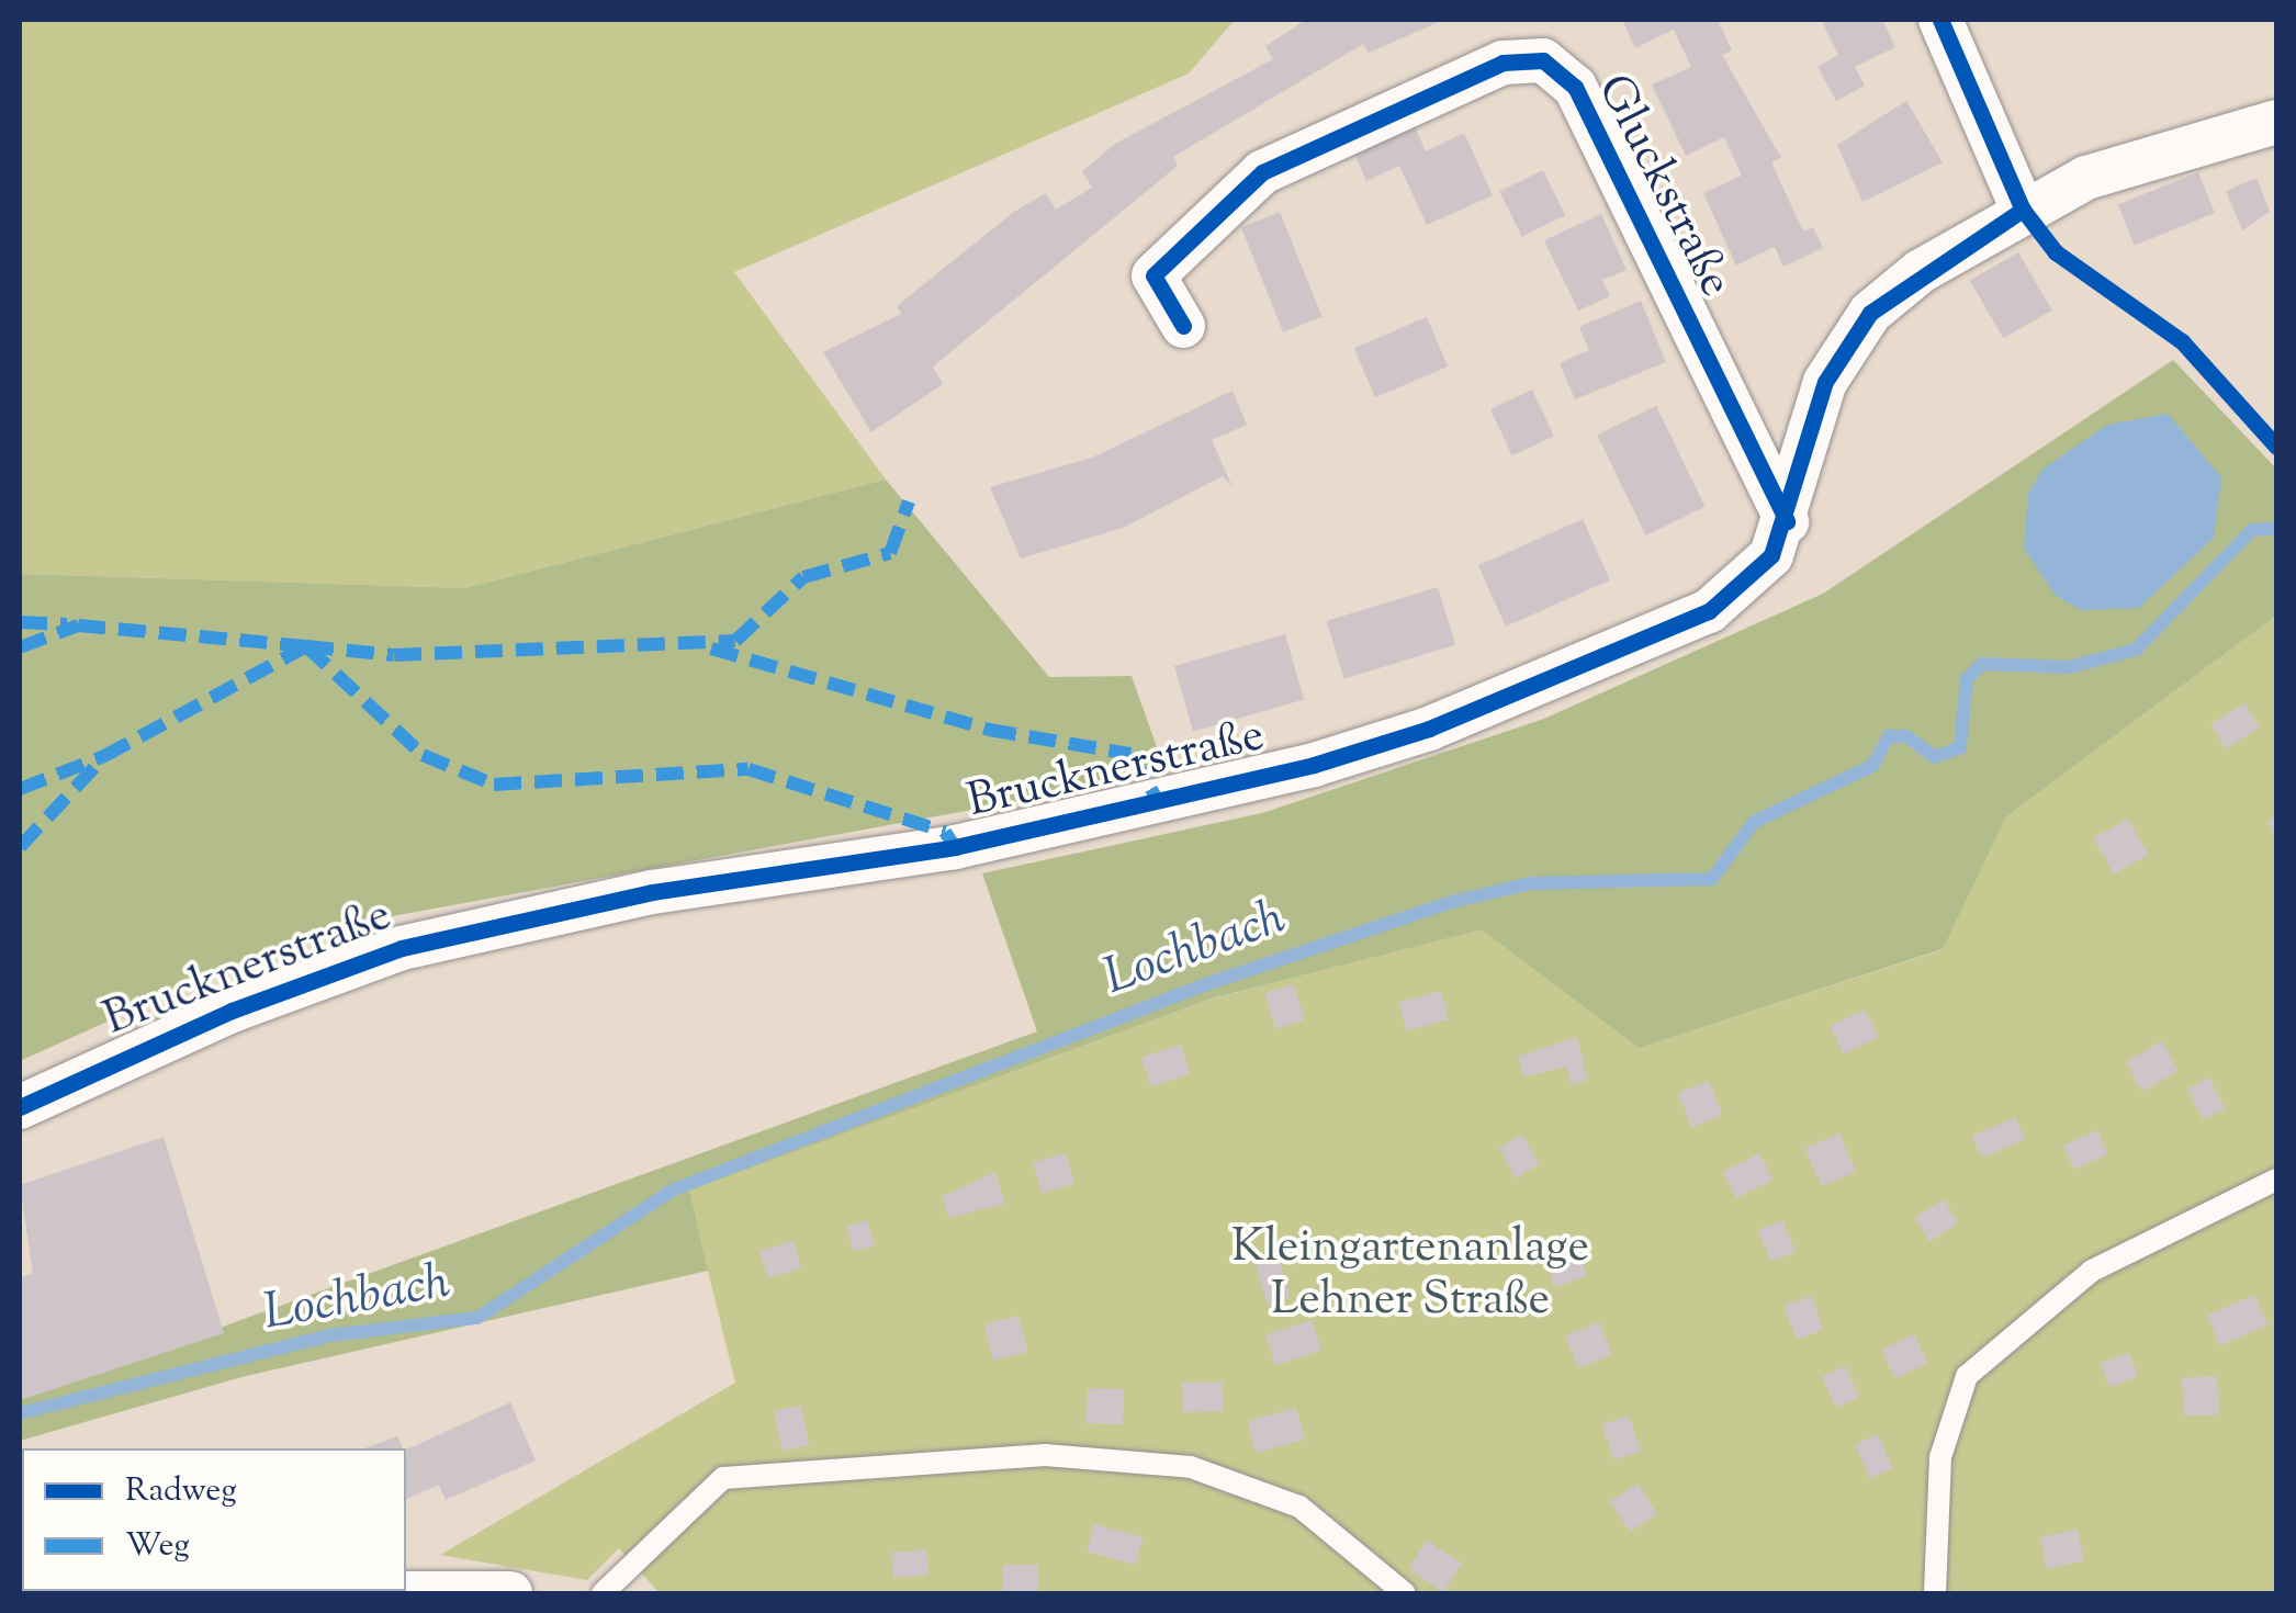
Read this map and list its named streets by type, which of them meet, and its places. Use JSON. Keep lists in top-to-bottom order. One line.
{"streets":{"street":["Gluckstraße","Brucknerstraße"]},"crossings":[["Gluckstraße","Brucknerstraße"]],"water":["Lochbach"],"parks":["Kleingartenanlage Lehner Straße"],"legend":["Radweg","Weg"]}
